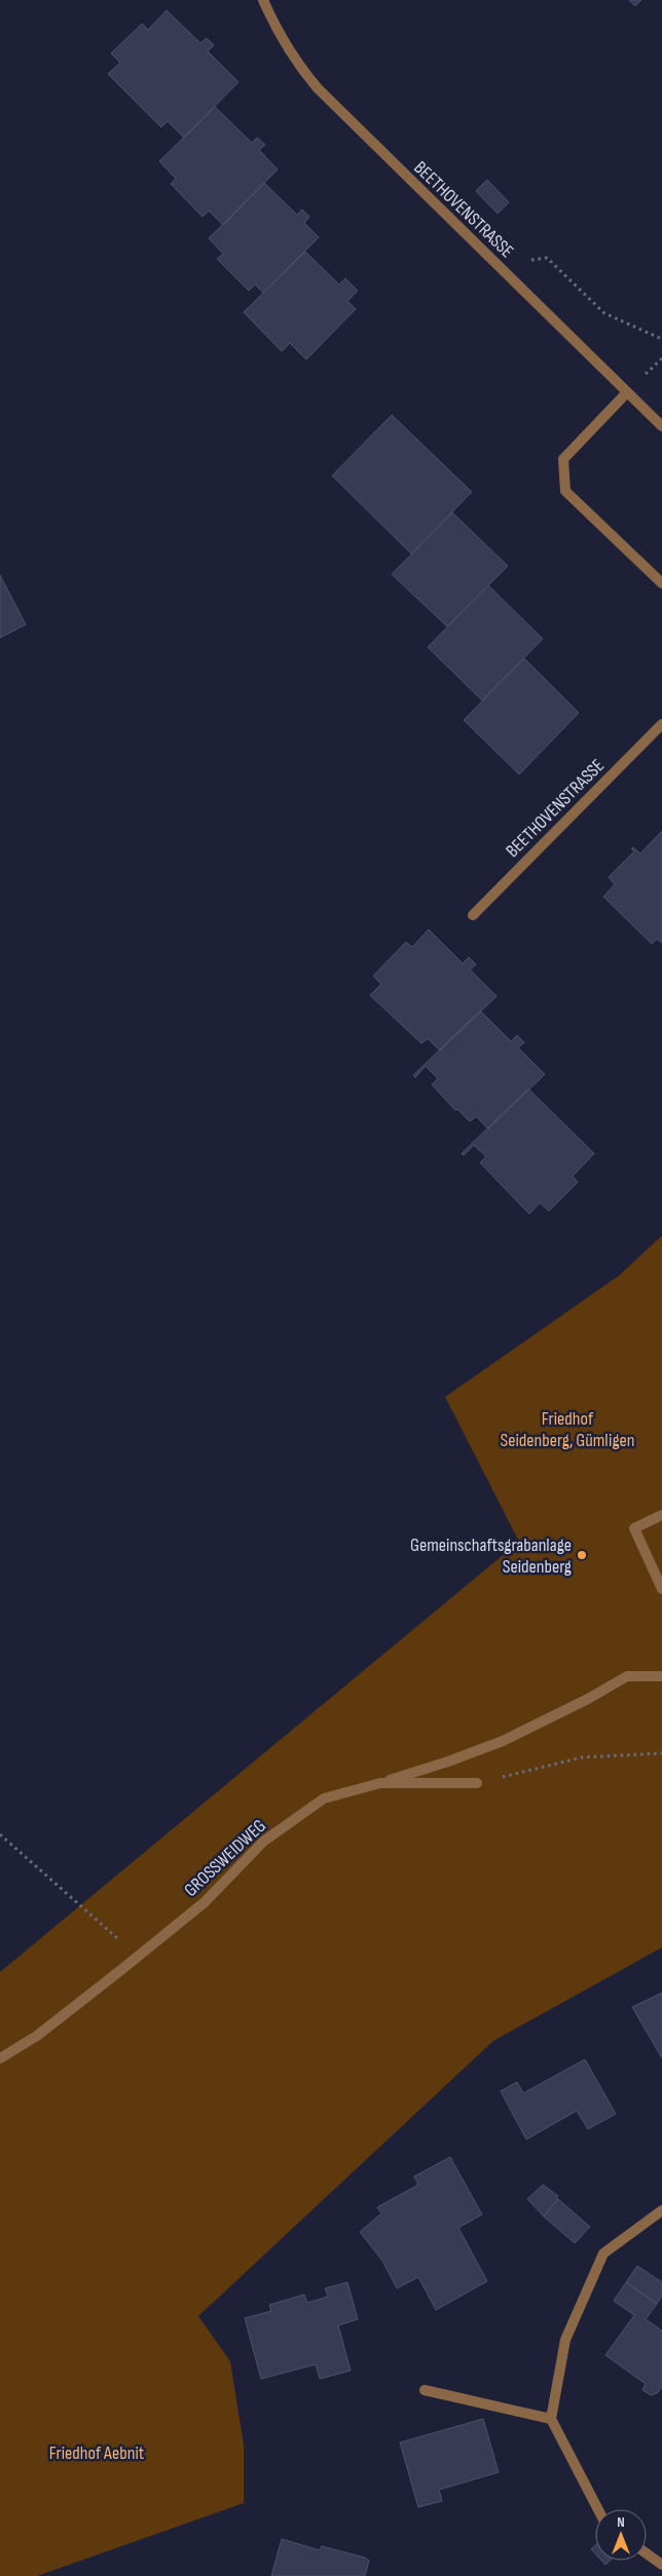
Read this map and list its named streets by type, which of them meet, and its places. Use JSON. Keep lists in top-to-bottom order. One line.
{"streets":{"street":["BEETHOVENSTRASSE","GROSSWEIDWEG"]},"parks":["Friedhof Seidenberg, Gümligen","Friedhof Aebnit"],"places":["Gemeinschaftsgrabanlage Seidenberg"],"north":"top"}
